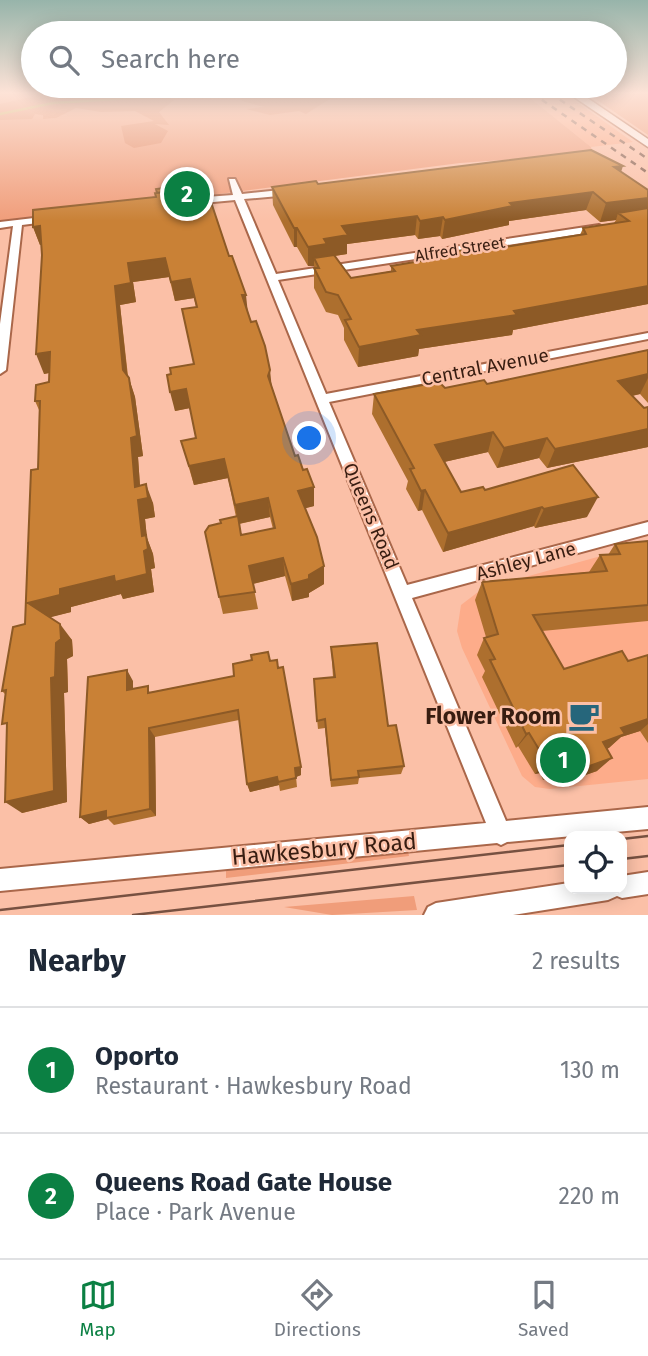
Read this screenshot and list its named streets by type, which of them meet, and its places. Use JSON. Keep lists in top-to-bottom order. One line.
{"streets":{"street":["Alfred Street","Central Avenue","Queens Road","Ashley Lane","Hawkesbury Road"]},"crossings":[["Alfred Street","Queens Road"],["Central Avenue","Queens Road"],["Queens Road","Ashley Lane"],["Queens Road","Hawkesbury Road"]],"places":{"cafe":["Flower Room"]},"page":{"search":"Search here","pins":["2","1"],"heading":["Nearby","2 results"],"list":[{"mark":"1","name":"Oporto","note":"Restaurant · Hawkesbury Road","value":"130 m"},{"mark":"2","name":"Queens Road Gate House","note":"Place · Park Avenue","value":"220 m"}],"nav":["Map","Directions","Saved"]}}
